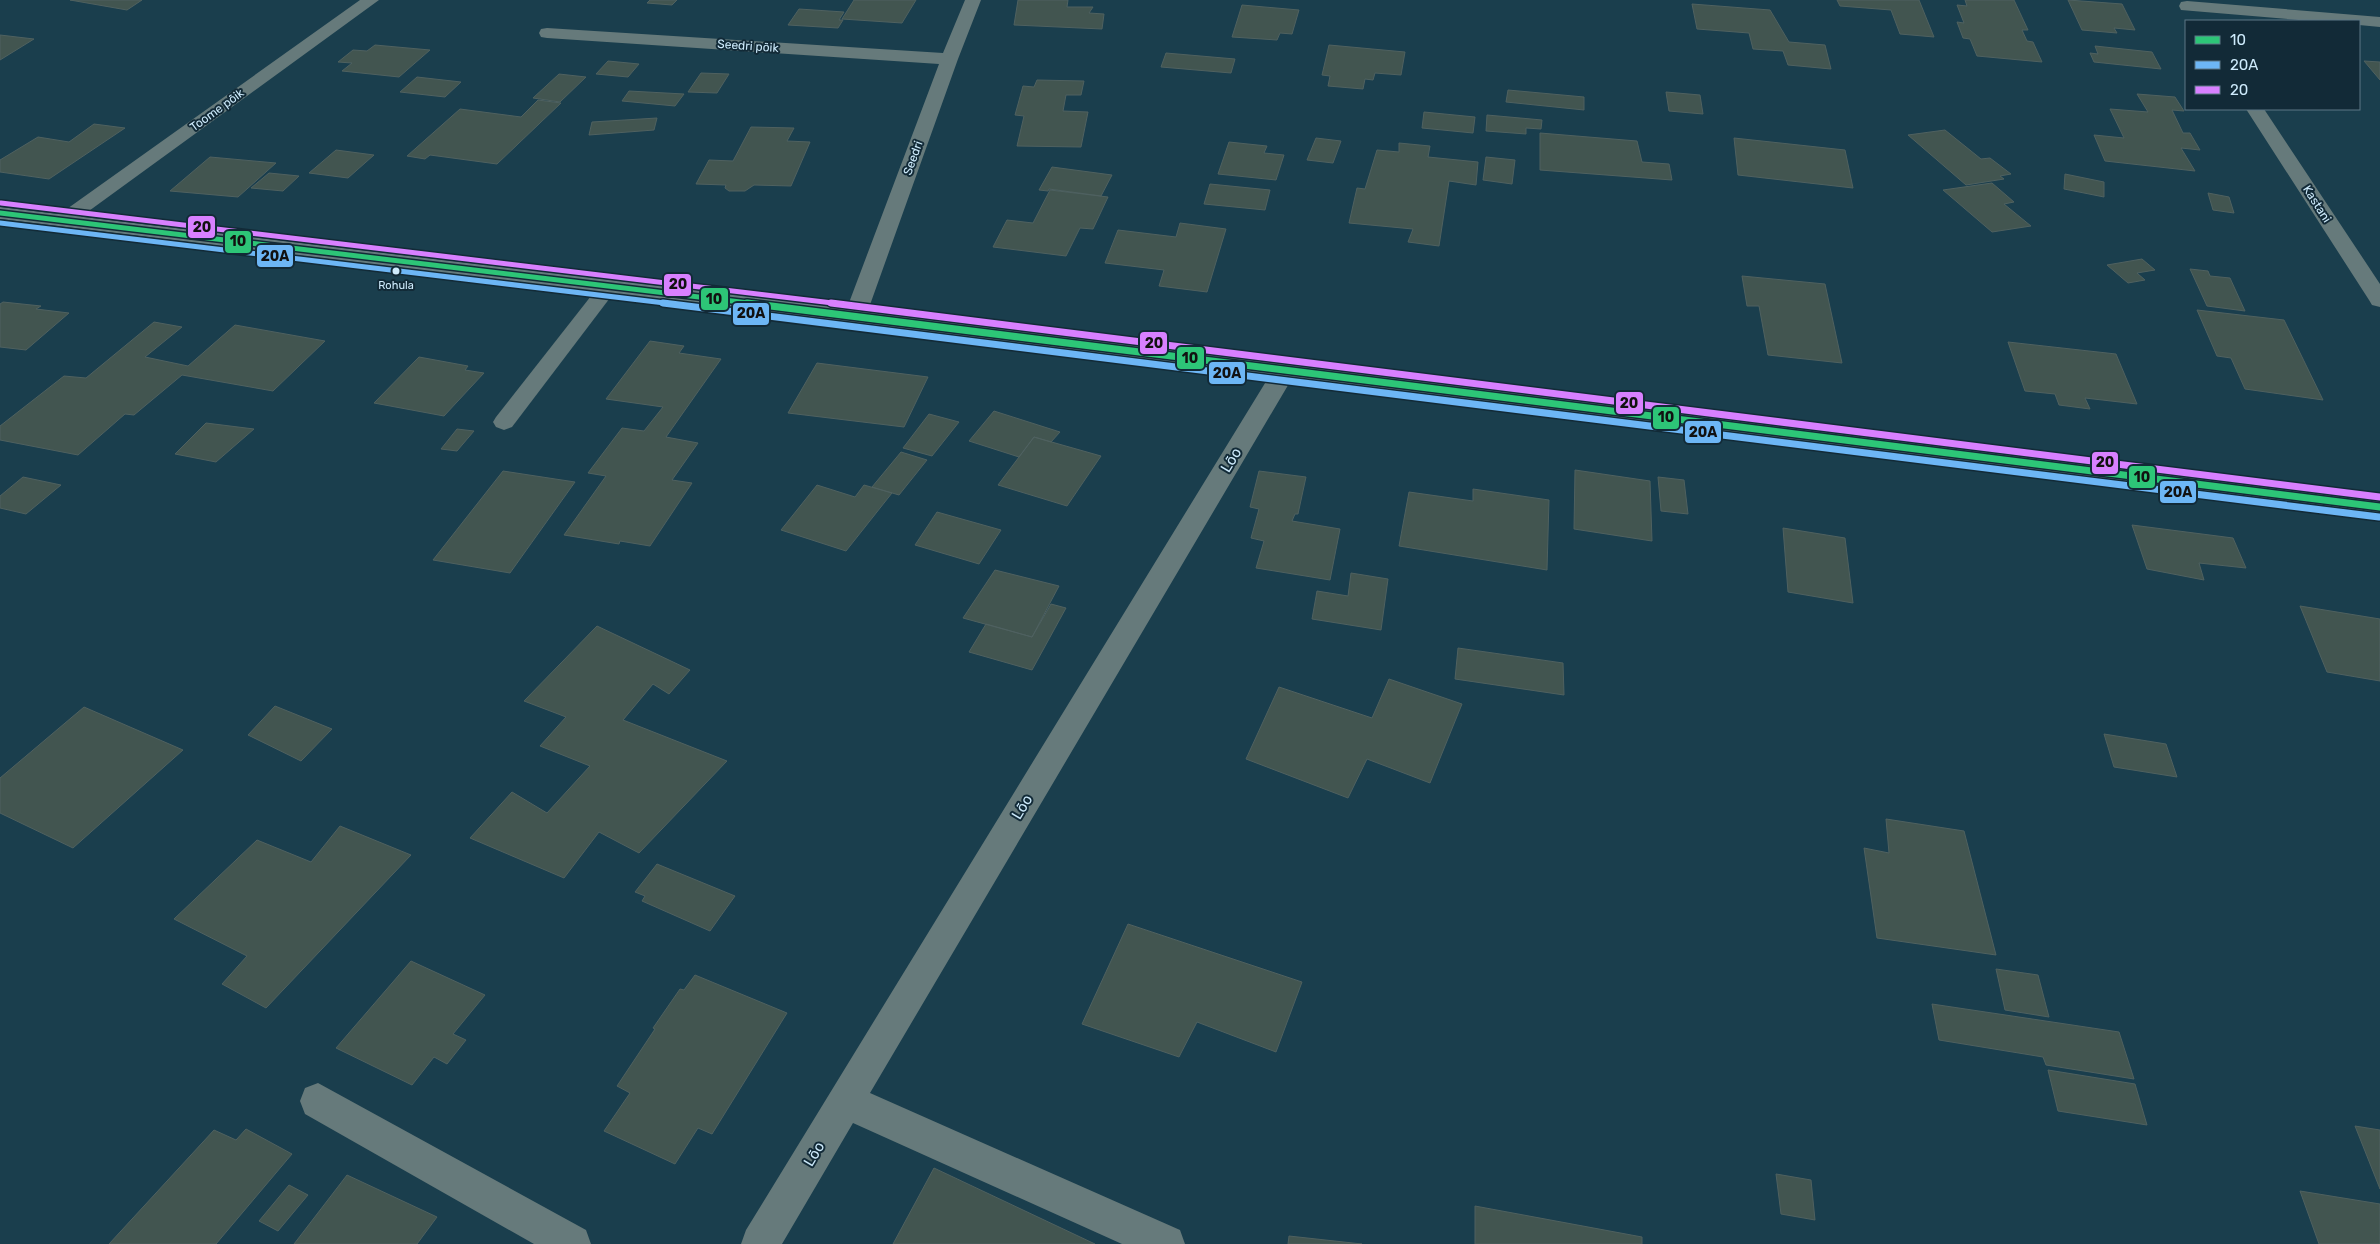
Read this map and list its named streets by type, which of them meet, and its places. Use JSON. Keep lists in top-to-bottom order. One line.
{"streets":{"street":["Seedri põik","Toome põik","Seedri","Kastani","Lõo"]},"crossings":[["Seedri põik","Seedri"]],"places":["Rohula"],"lines":["transit line 20","transit line 10","transit line 20A"],"legend":["10","20A","20"]}
